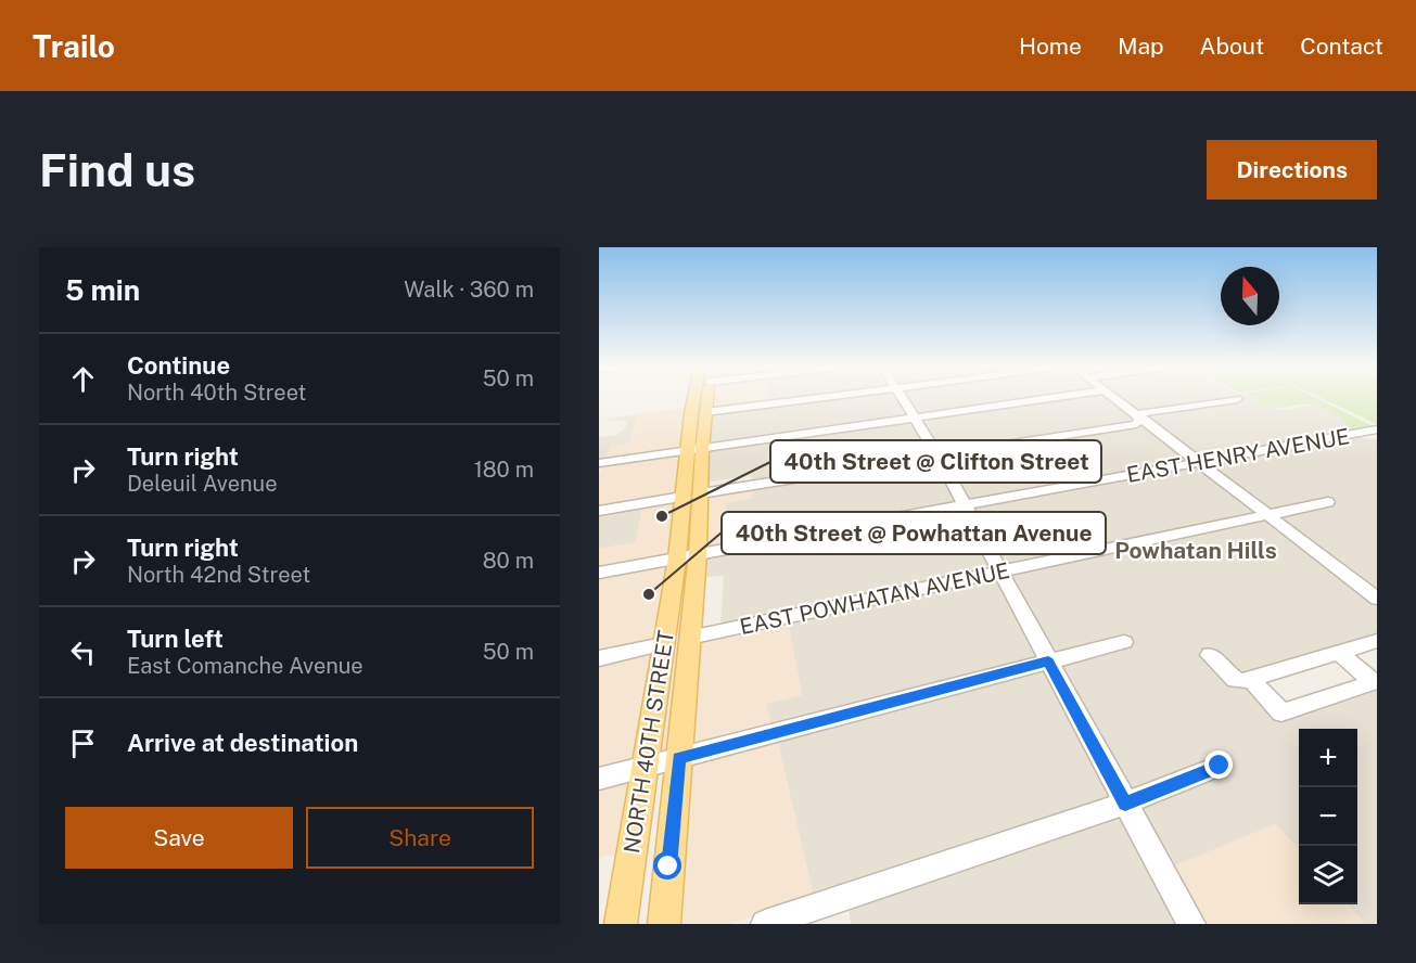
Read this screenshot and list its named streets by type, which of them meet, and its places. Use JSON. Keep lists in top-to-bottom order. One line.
{"streets":{"main road":["NORTH 40TH STREET"],"street":["EAST HENRY AVENUE","EAST POWHATAN AVENUE"]},"crossings":[["EAST HENRY AVENUE","NORTH 40TH STREET"],["EAST POWHATAN AVENUE","NORTH 40TH STREET"]],"districts":["Powhatan Hills"],"places":["40th Street @ Clifton Street","40th Street @ Powhattan Avenue"],"north":"top","page":{"header":"Trailo","nav":["Home","Map","About","Contact"],"buttons":["Directions",["Save","Share"]],"title":"Find us","heading":["5 min","Walk · 360 m"],"list":[["Continue","North 40th Street","50 m"],["Turn right","Deleuil Avenue","180 m"],["Turn right","North 42nd Street","80 m"],["Turn left","East Comanche Avenue","50 m"],"Arrive at destination"],"map_buttons":["+","−"]}}
